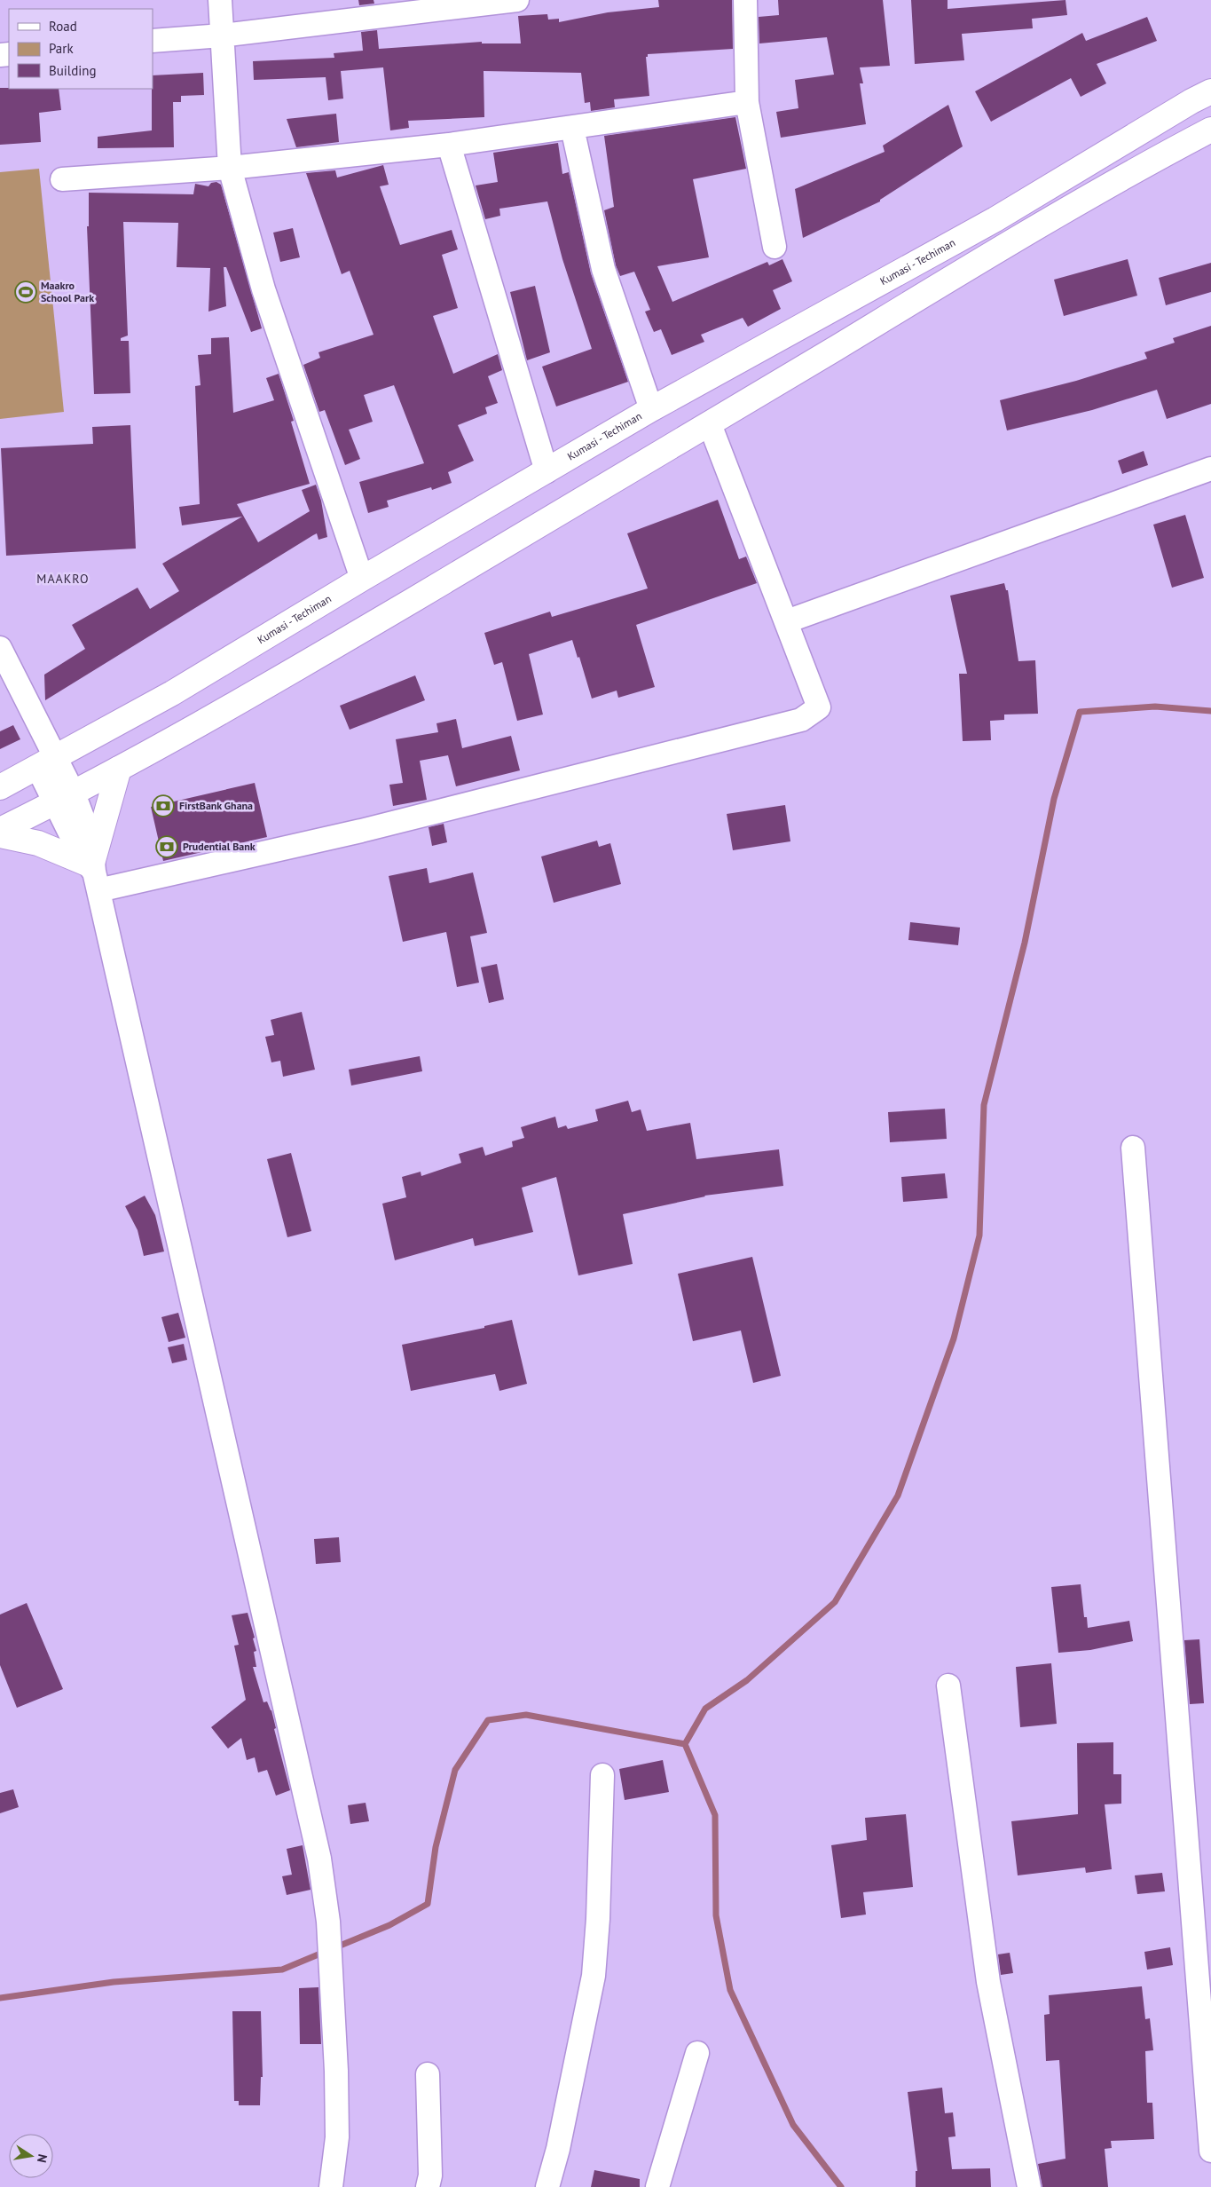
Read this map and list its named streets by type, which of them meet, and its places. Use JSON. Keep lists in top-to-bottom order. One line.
{"streets":{"highway":["Kumasi - Techiman"]},"districts":["MAAKRO"],"places":{"sports":["Maakro School Park"],"bank":["FirstBank Ghana","Prudential Bank"]},"legend":["Road","Park","Building"],"north":"right"}
